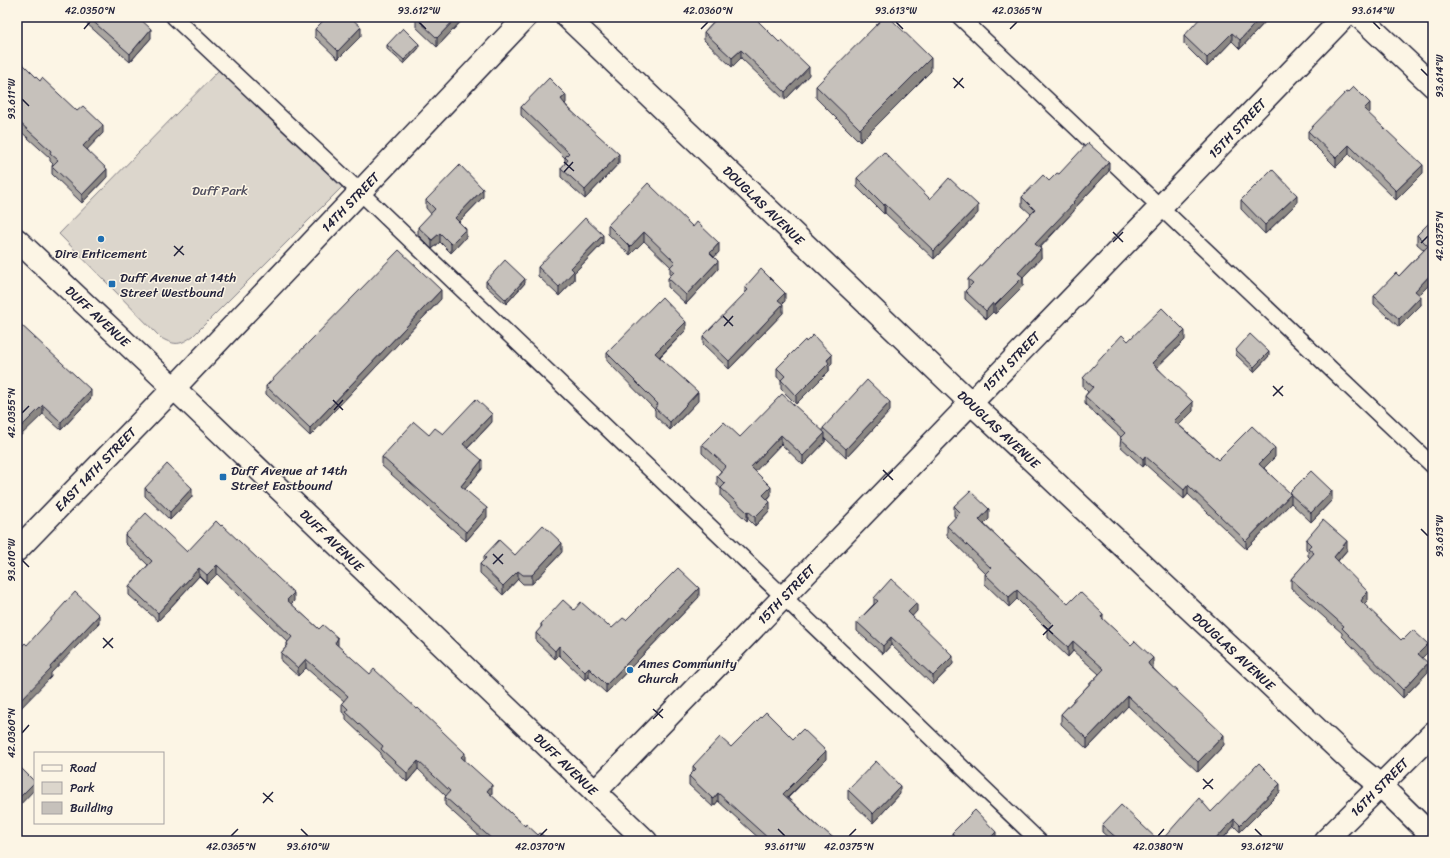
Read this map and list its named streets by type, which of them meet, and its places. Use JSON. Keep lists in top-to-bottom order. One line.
{"streets":{"street":["15TH STREET","14TH STREET","DOUGLAS AVENUE","DUFF AVENUE","EAST 14TH STREET","16TH STREET"]},"crossings":[["15TH STREET","DOUGLAS AVENUE"],["15TH STREET","DUFF AVENUE"],["14TH STREET","DUFF AVENUE"],["14TH STREET","EAST 14TH STREET"],["DOUGLAS AVENUE","16TH STREET"],["DUFF AVENUE","EAST 14TH STREET"]],"parks":["Duff Park"],"places":{"other":["Dire Enticement","Ames Community Church"],"transit":["Duff Avenue at 14th Street Westbound","Duff Avenue at 14th Street Eastbound"]},"legend":["Road","Park","Building"],"coordinates":["42.0350°N","93.612°W","42.0360°N","93.613°W","42.0365°N","93.614°W","93.611°W","42.0375°N","42.0355°N","93.610°W","42.0370°N","42.0380°N"]}
